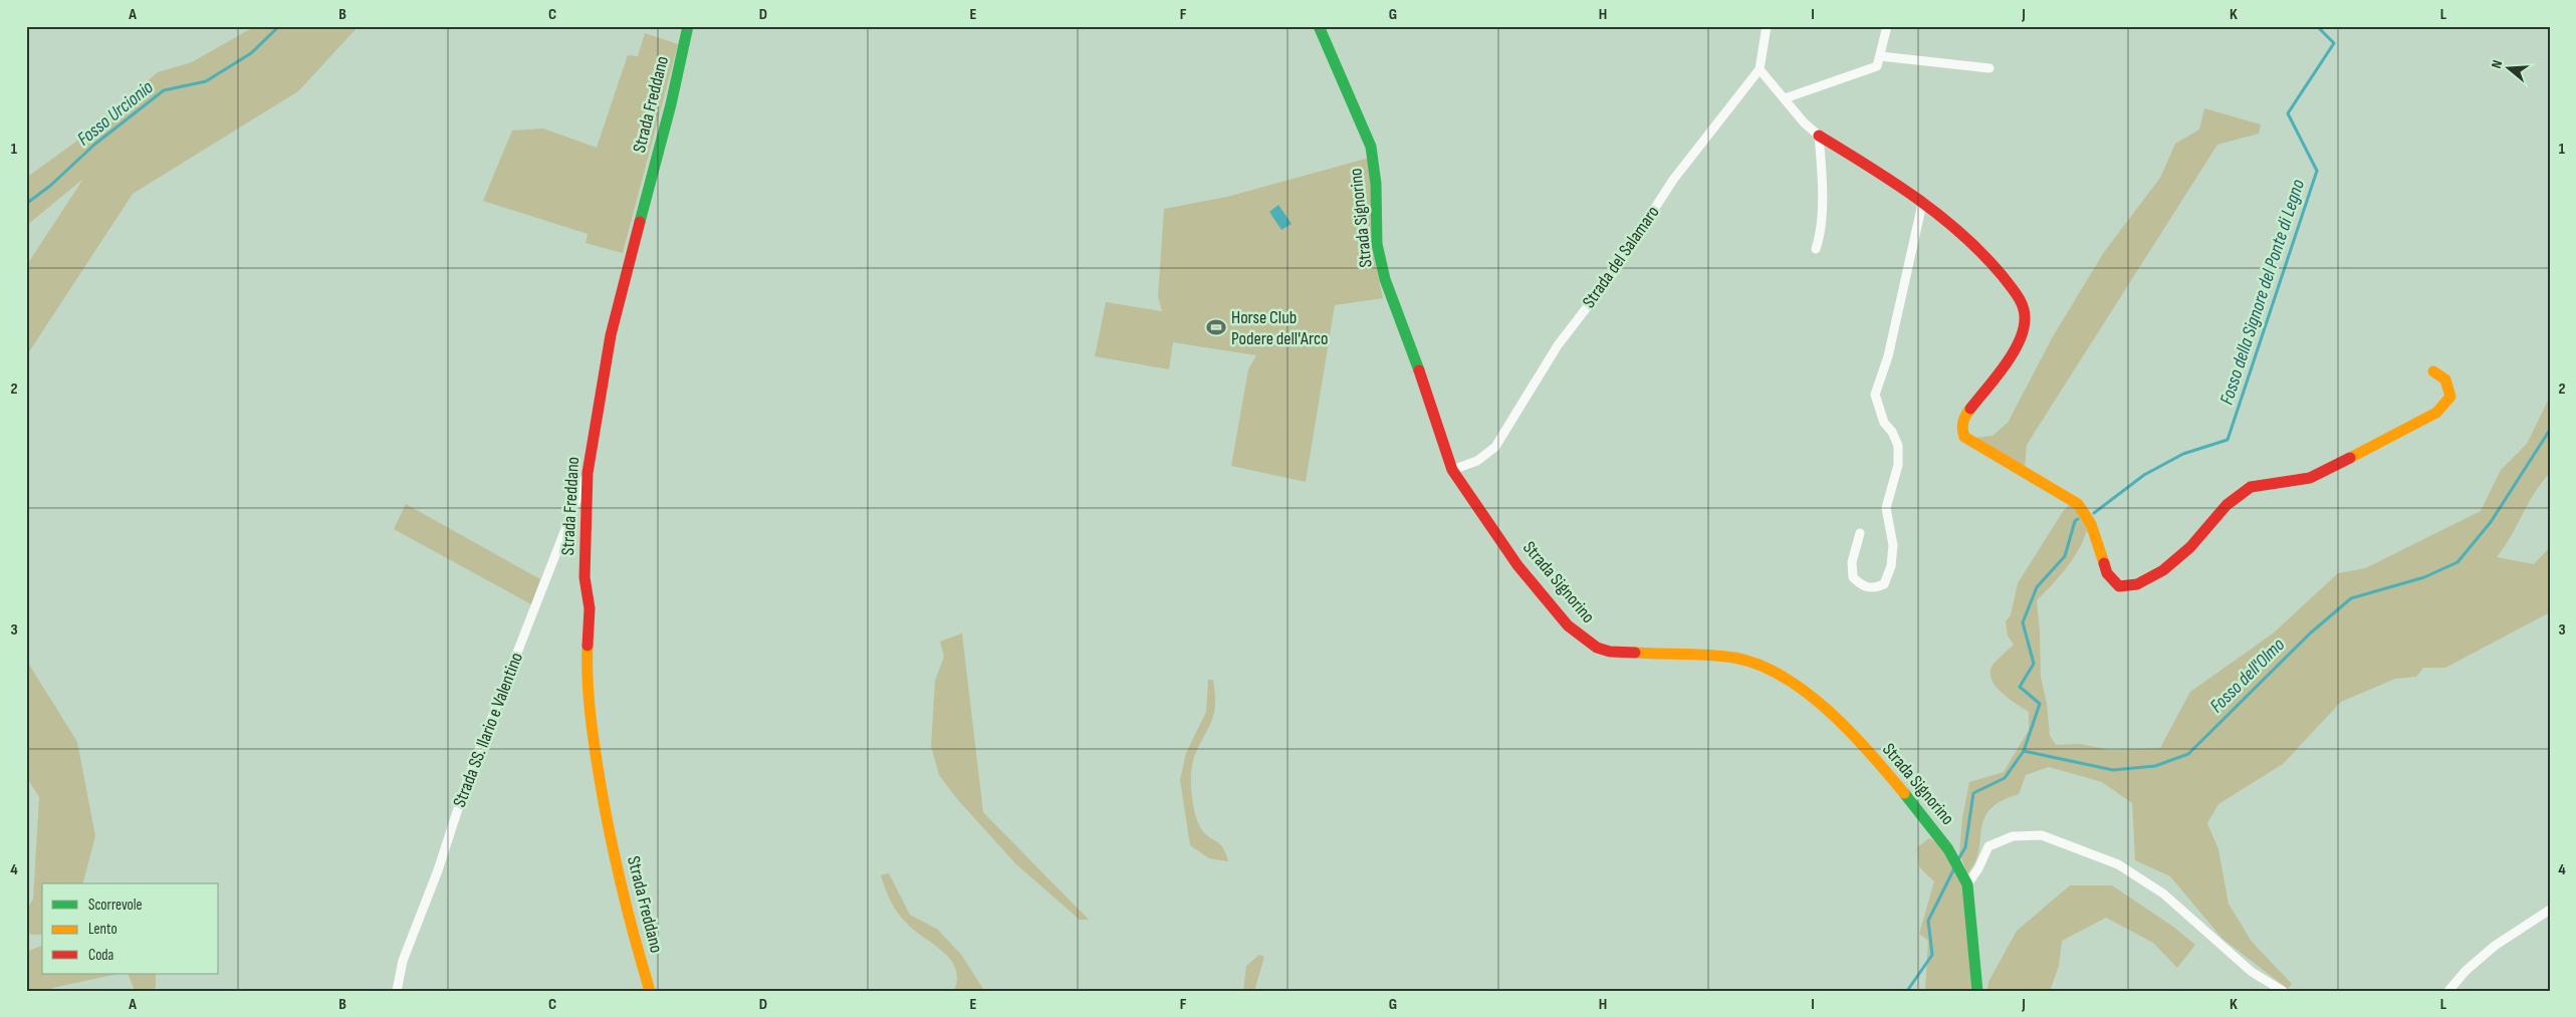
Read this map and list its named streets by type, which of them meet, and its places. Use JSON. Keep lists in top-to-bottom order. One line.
{"streets":{"street":["Strada Freddano","Strada Signorino","Strada del Salamaro","Strada SS. Ilario e Valentino"]},"crossings":[["Strada Freddano","Strada SS. Ilario e Valentino"],["Strada Signorino","Strada del Salamaro"]],"water":["Fosso Urcionio","Fosso della Signore del Ponte di Legno","Fosso dell'Olmo"],"places":{"sports":["Horse Club Podere dell'Arco"]},"legend":["Scorrevole","Lento","Coda"],"north":"left","grid":{"columns":["A","B","C","D","E","F","G","H","I","J","K","L"],"rows":["1","2","3","4"]}}
